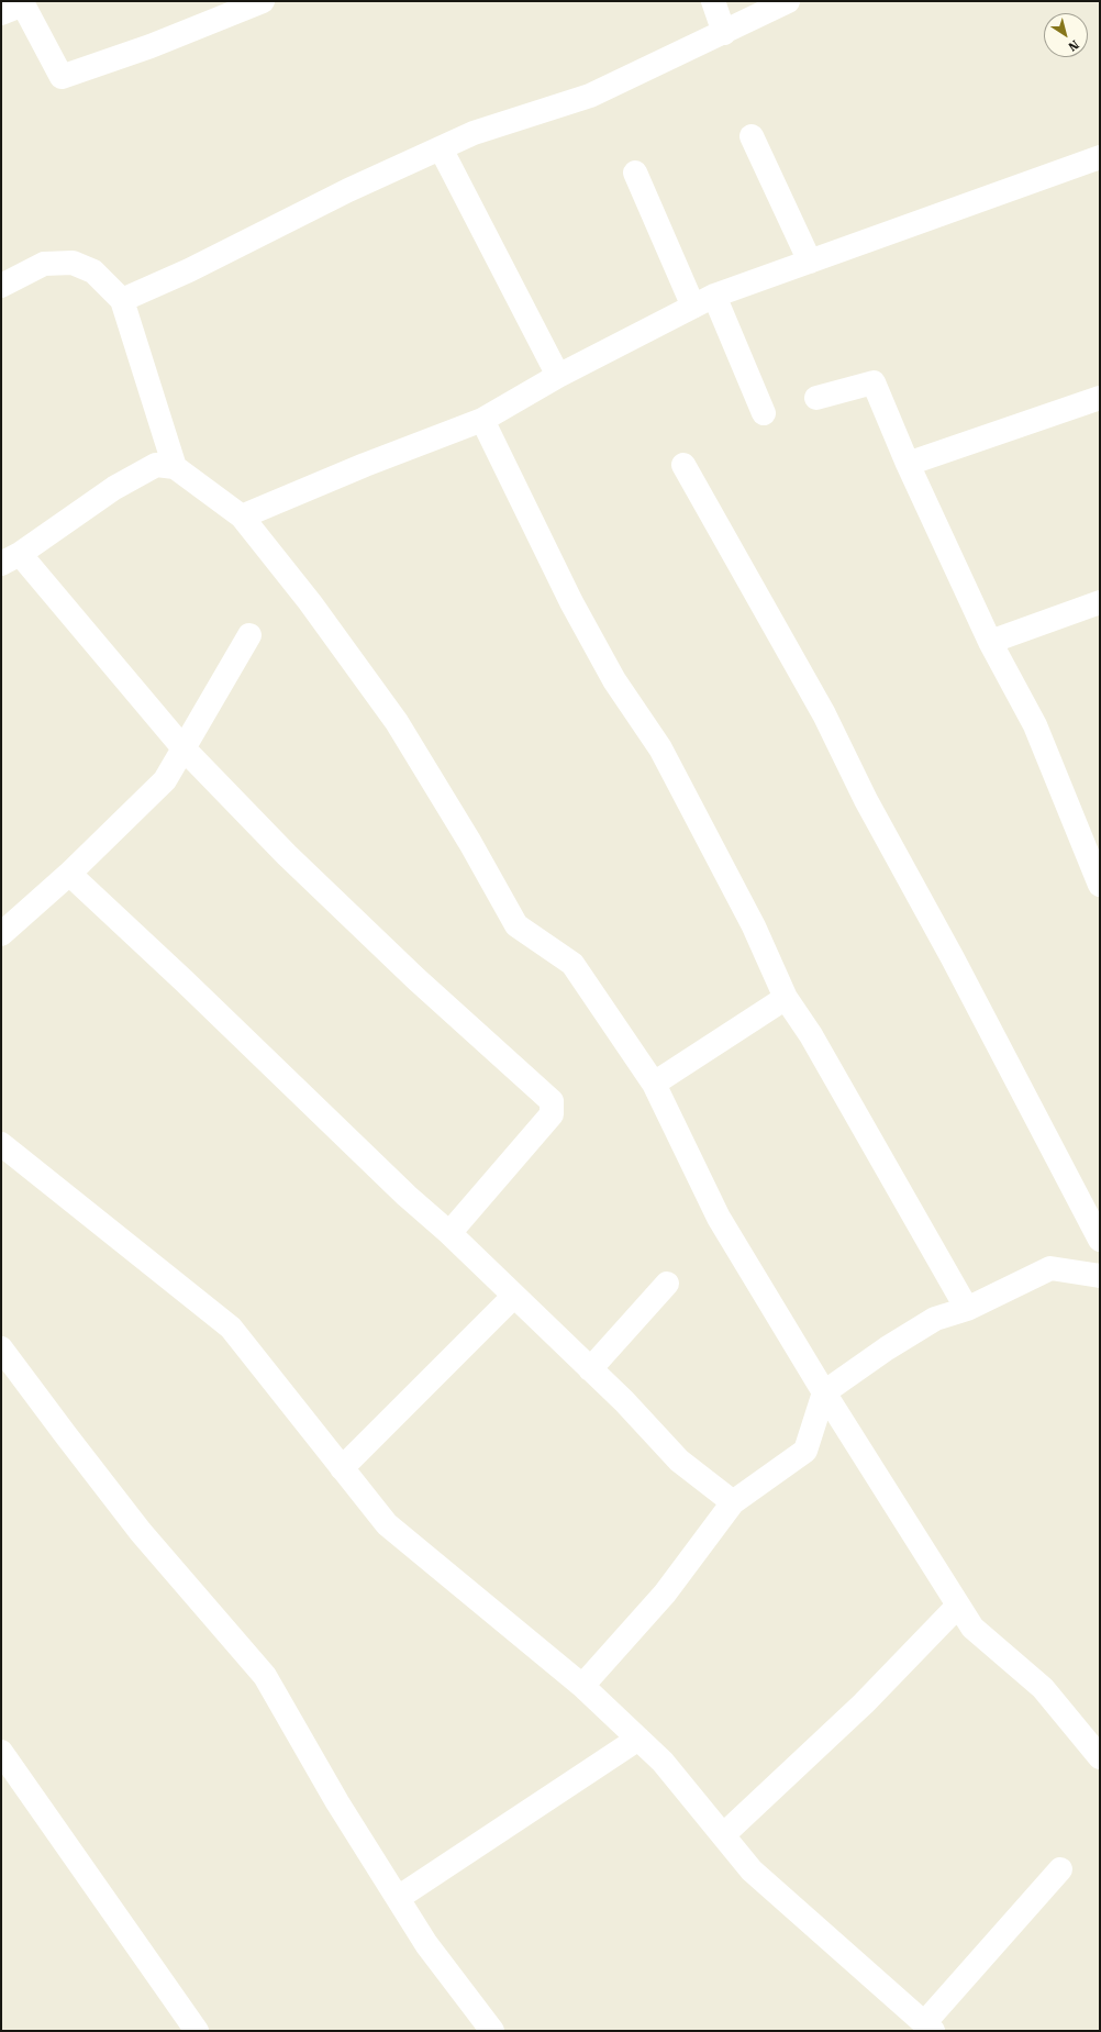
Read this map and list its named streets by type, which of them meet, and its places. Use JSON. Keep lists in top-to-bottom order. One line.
{"north":"bottom right"}
